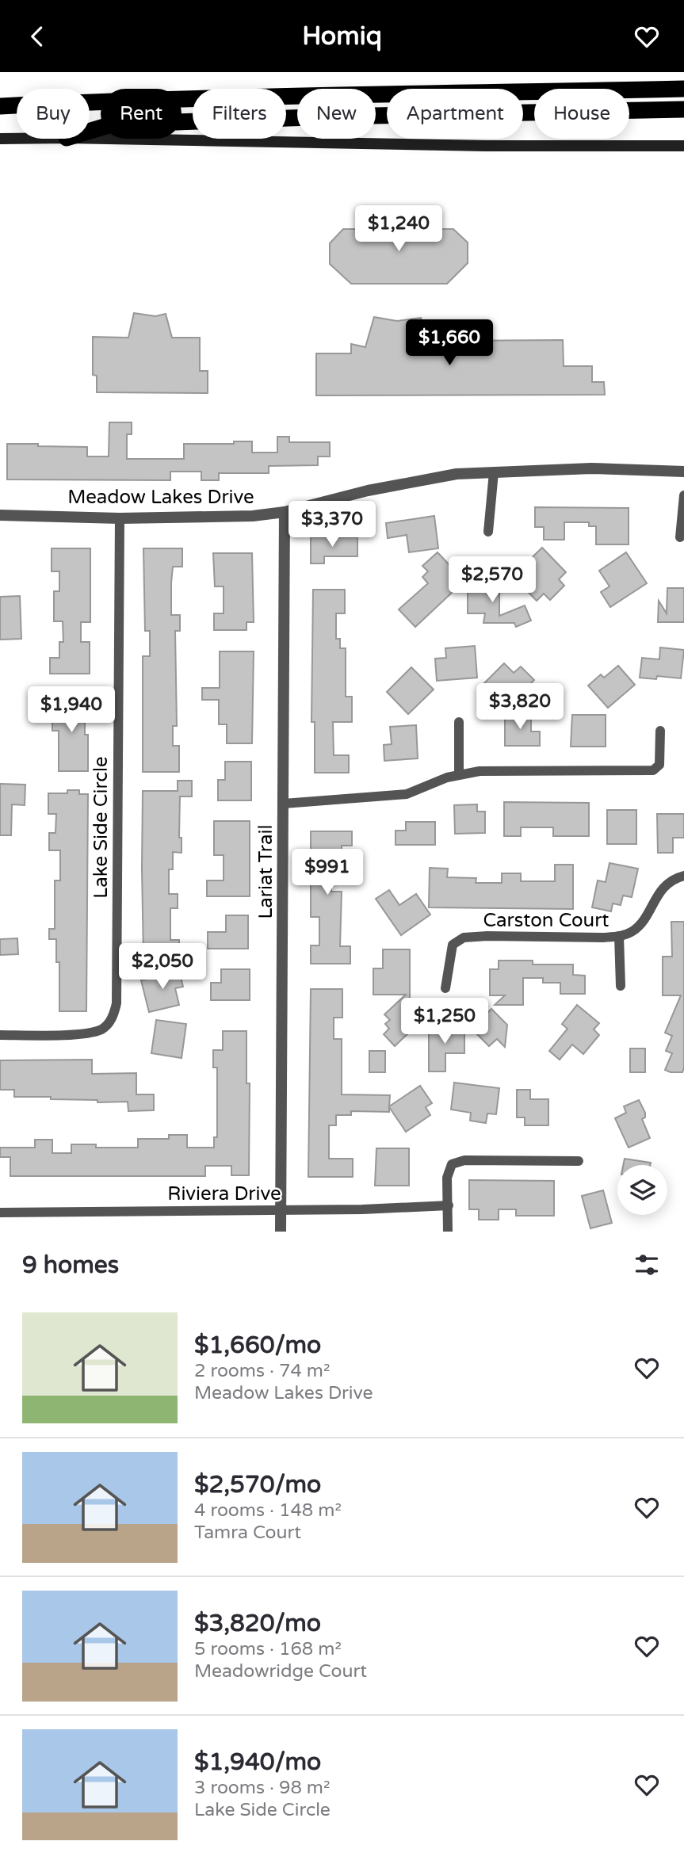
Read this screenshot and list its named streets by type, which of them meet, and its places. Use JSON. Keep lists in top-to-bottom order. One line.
{"streets":{"street":["Meadow Lakes Drive","Lake Side Circle","Lariat Trail","Carston Court","Riviera Drive"]},"crossings":[["Meadow Lakes Drive","Lake Side Circle"],["Meadow Lakes Drive","Lariat Trail"],["Lariat Trail","Riviera Drive"]],"page":{"header":"Homiq","chip":["Buy","Rent","Filters","New","Apartment","House"],"price":["$1,240","$1,660","$3,370","$2,570","$3,820","$1,940","$991","$2,050","$1,250"],"heading":"9 homes","list":[{"name":"$1,660/mo","note":"2 rooms · 74 m² · Meadow Lakes Drive"},{"name":"$2,570/mo","note":"4 rooms · 148 m² · Tamra Court"},{"name":"$3,820/mo","note":"5 rooms · 168 m² · Meadowridge Court"},{"name":"$1,940/mo","note":"3 rooms · 98 m² · Lake Side Circle"}]}}
